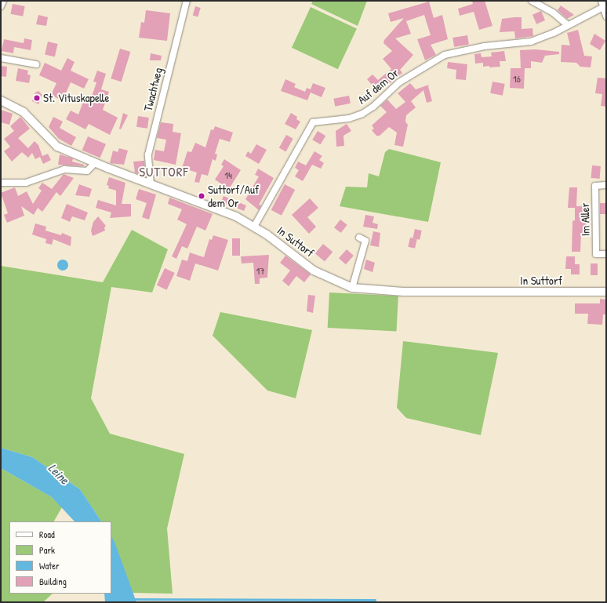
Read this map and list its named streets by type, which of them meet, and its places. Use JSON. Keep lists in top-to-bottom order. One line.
{"streets":{"main road":["In Suttorf"],"street":["Auf dem Or","Twachtweg","Im Aller"]},"crossings":[["Auf dem Or","In Suttorf"],["Twachtweg","In Suttorf"]],"districts":["SUTTORF"],"water":["Leine"],"places":["St. Vituskapelle","Suttorf/Auf dem Or"],"house_numbers":["16","14","17"],"legend":["Road","Park","Water","Building"]}
